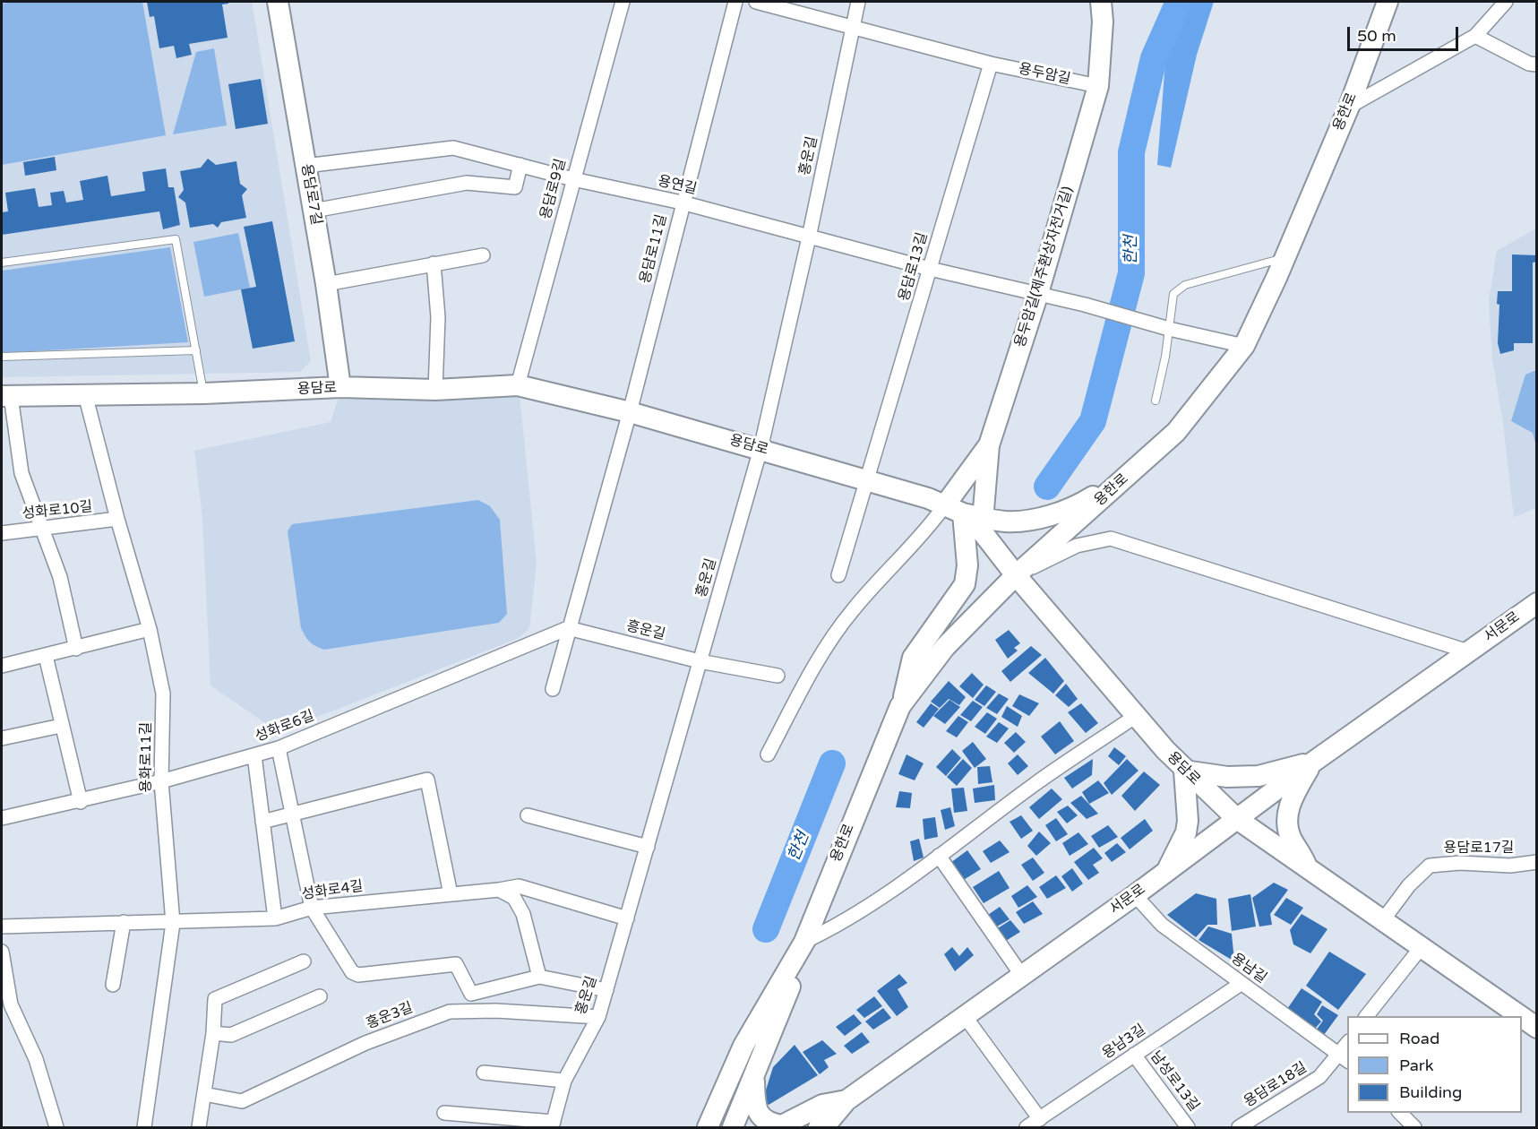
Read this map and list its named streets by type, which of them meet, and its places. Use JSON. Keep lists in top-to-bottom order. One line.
{"streets":{"main road":["용한로","용담로7길","용두암길(제주환상자전거길)","용담로","서문로"],"street":["용두암길","홍운길","용연길","용담로9길","용담로11길","용담로13길","성화로10길","흥운길","성화로6길","용화로11길","용담로17길","성화로4길","용남길","홍운3길","용남3길","남성로13길","용담로18길"]},"crossings":[["용두암길","용담로13길"],["용두암길","용두암길(제주환상자전거길)"],["용한로","용연길"],["용한로","용두암길(제주환상자전거길)"],["용한로","용담로"],["홍운길","용연길"],["홍운길","용담로"],["홍운길","흥운길"],["홍운길","성화로4길"],["홍운길","홍운3길"],["용연길","용담로9길"],["용연길","용담로7길"],["용연길","용담로11길"],["용연길","용담로13길"],["용연길","용두암길(제주환상자전거길)"],["용담로9길","용담로"],["용담로7길","용담로"],["용담로11길","용담로"],["용담로13길","용담로"],["용두암길(제주환상자전거길)","용담로"],["용담로","서문로"],["용담로","용화로11길"],["용담로","용담로17길"],["성화로10길","용화로11길"],["서문로","용남길"],["흥운길","성화로6길"],["성화로6길","용화로11길"],["용화로11길","성화로4길"],["용남길","용남3길"],["용남길","용담로18길"],["용남3길","남성로13길"]],"water":["한천"],"legend":["Road","Park","Building"],"scale_bar":"50 m"}
